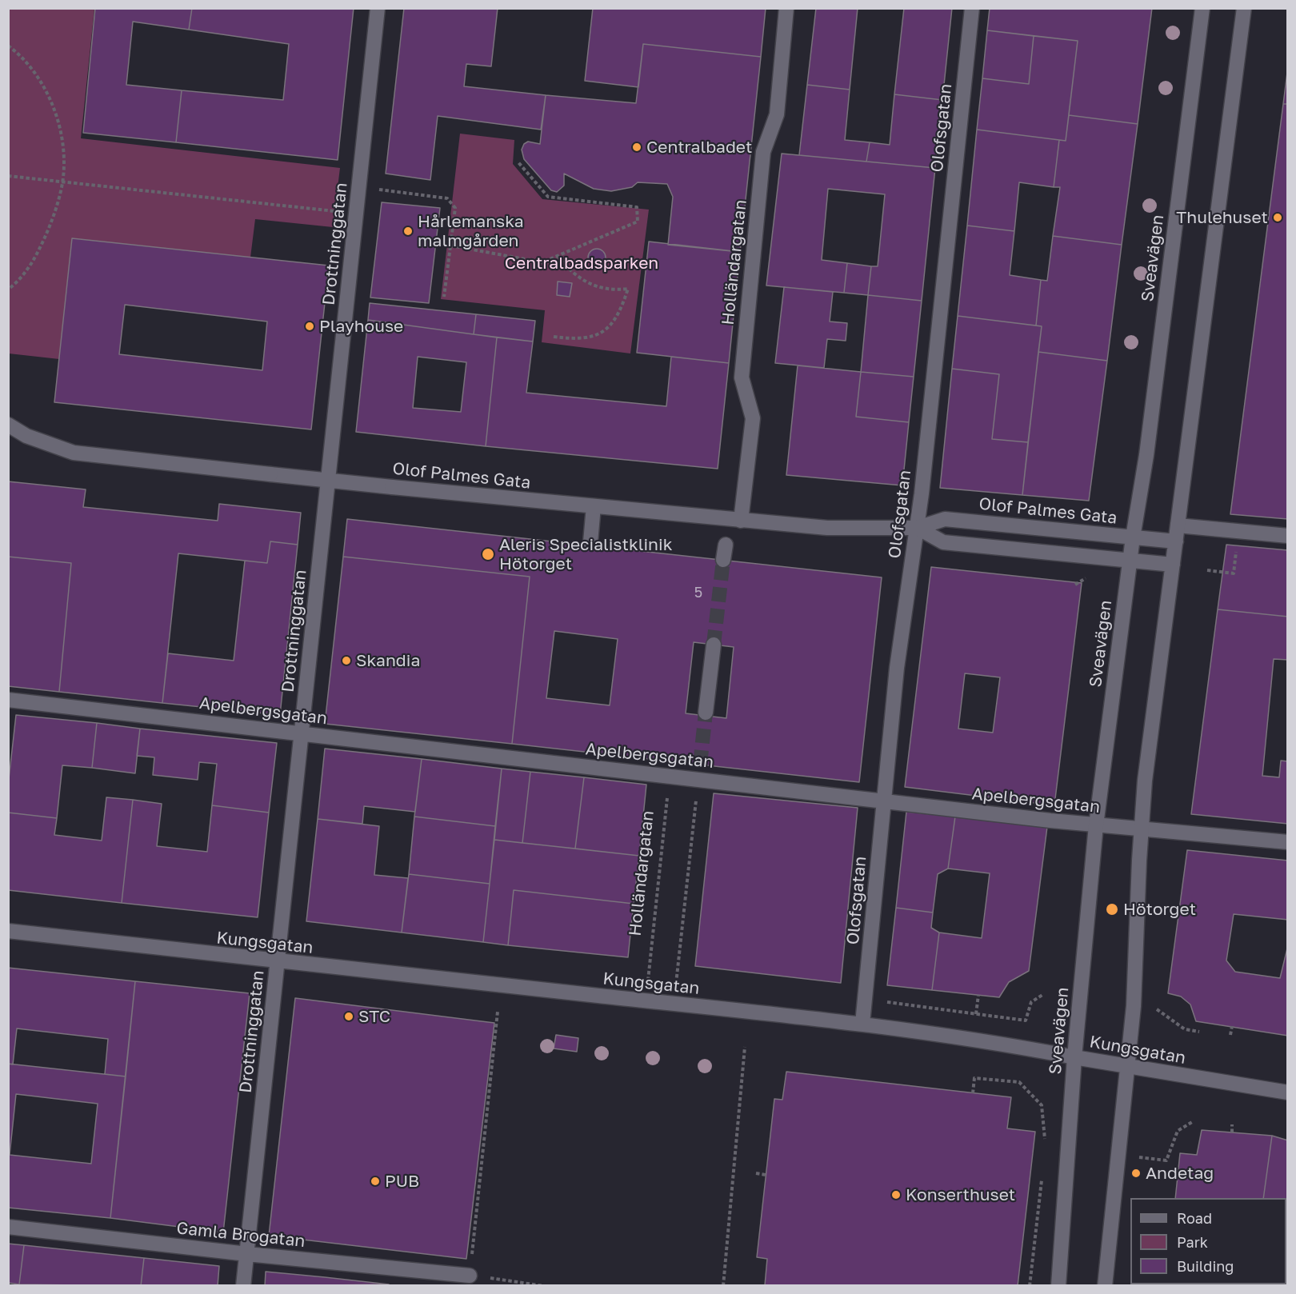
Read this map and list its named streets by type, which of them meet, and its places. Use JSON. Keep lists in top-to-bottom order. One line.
{"streets":{"street":["Olofsgatan","Drottninggatan","Sveavägen","Holländargatan","Olof Palmes Gata","Apelbergsgatan","Kungsgatan","Gamla Brogatan"]},"crossings":[["Olofsgatan","Olof Palmes Gata"],["Olofsgatan","Apelbergsgatan"],["Olofsgatan","Kungsgatan"],["Drottninggatan","Olof Palmes Gata"],["Drottninggatan","Apelbergsgatan"],["Drottninggatan","Kungsgatan"],["Drottninggatan","Gamla Brogatan"],["Sveavägen","Olof Palmes Gata"],["Sveavägen","Apelbergsgatan"],["Sveavägen","Kungsgatan"],["Holländargatan","Olof Palmes Gata"],["Holländargatan","Apelbergsgatan"]],"parks":["Centralbadsparken"],"places":["Centralbadet","Thulehuset","Hårlemanska malmgården","Playhouse","Aleris Specialistklinik Hötorget","Skandia","Hötorget","STC","Andetag","PUB","Konserthuset"],"house_numbers":["5"],"legend":["Road","Park","Building"]}
